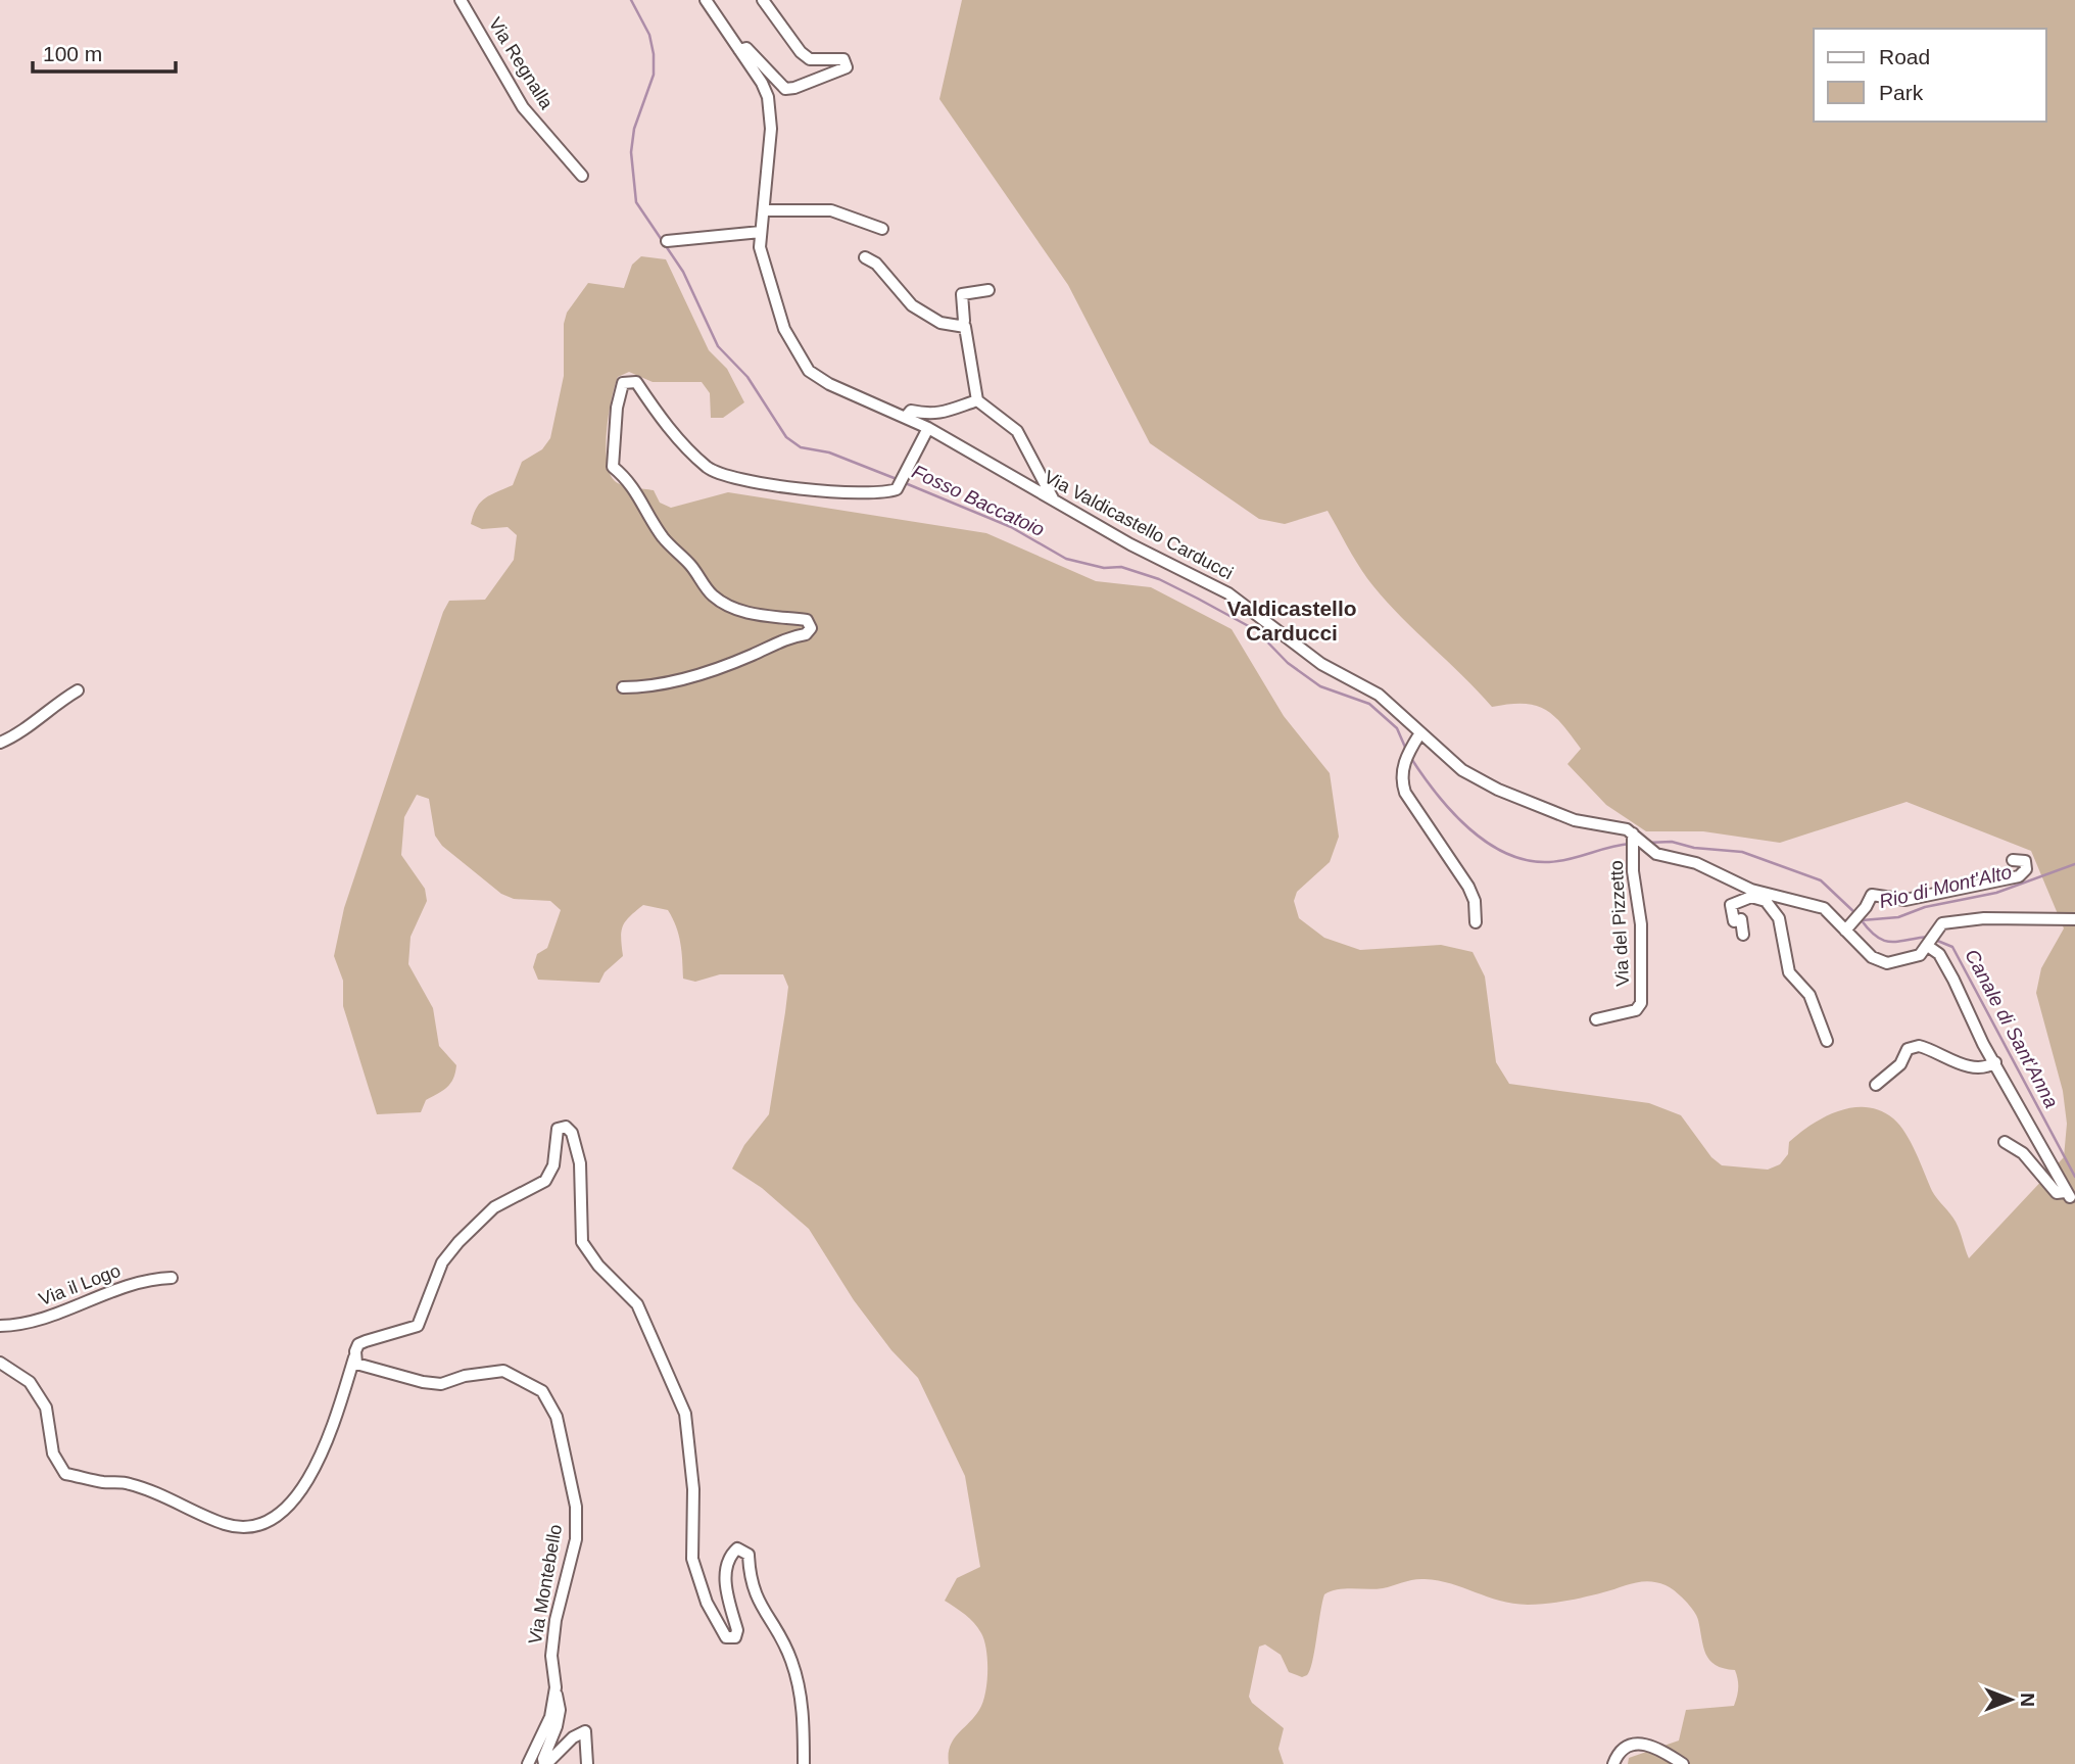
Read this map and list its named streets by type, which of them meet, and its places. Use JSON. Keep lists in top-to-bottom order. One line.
{"streets":{"street":["Via Regnalla","Via Valdicastello Carducci","Via del Pizzetto","Via il Logo","Via Montebello"]},"crossings":[["Via Valdicastello Carducci","Via del Pizzetto"]],"districts":["Valdicastello Carducci"],"water":["Fosso Baccatoio","Rio di Mont'Alto","Canale di Sant'Anna"],"legend":["Road","Park"],"scale_bar":"100 m","north":"right"}
